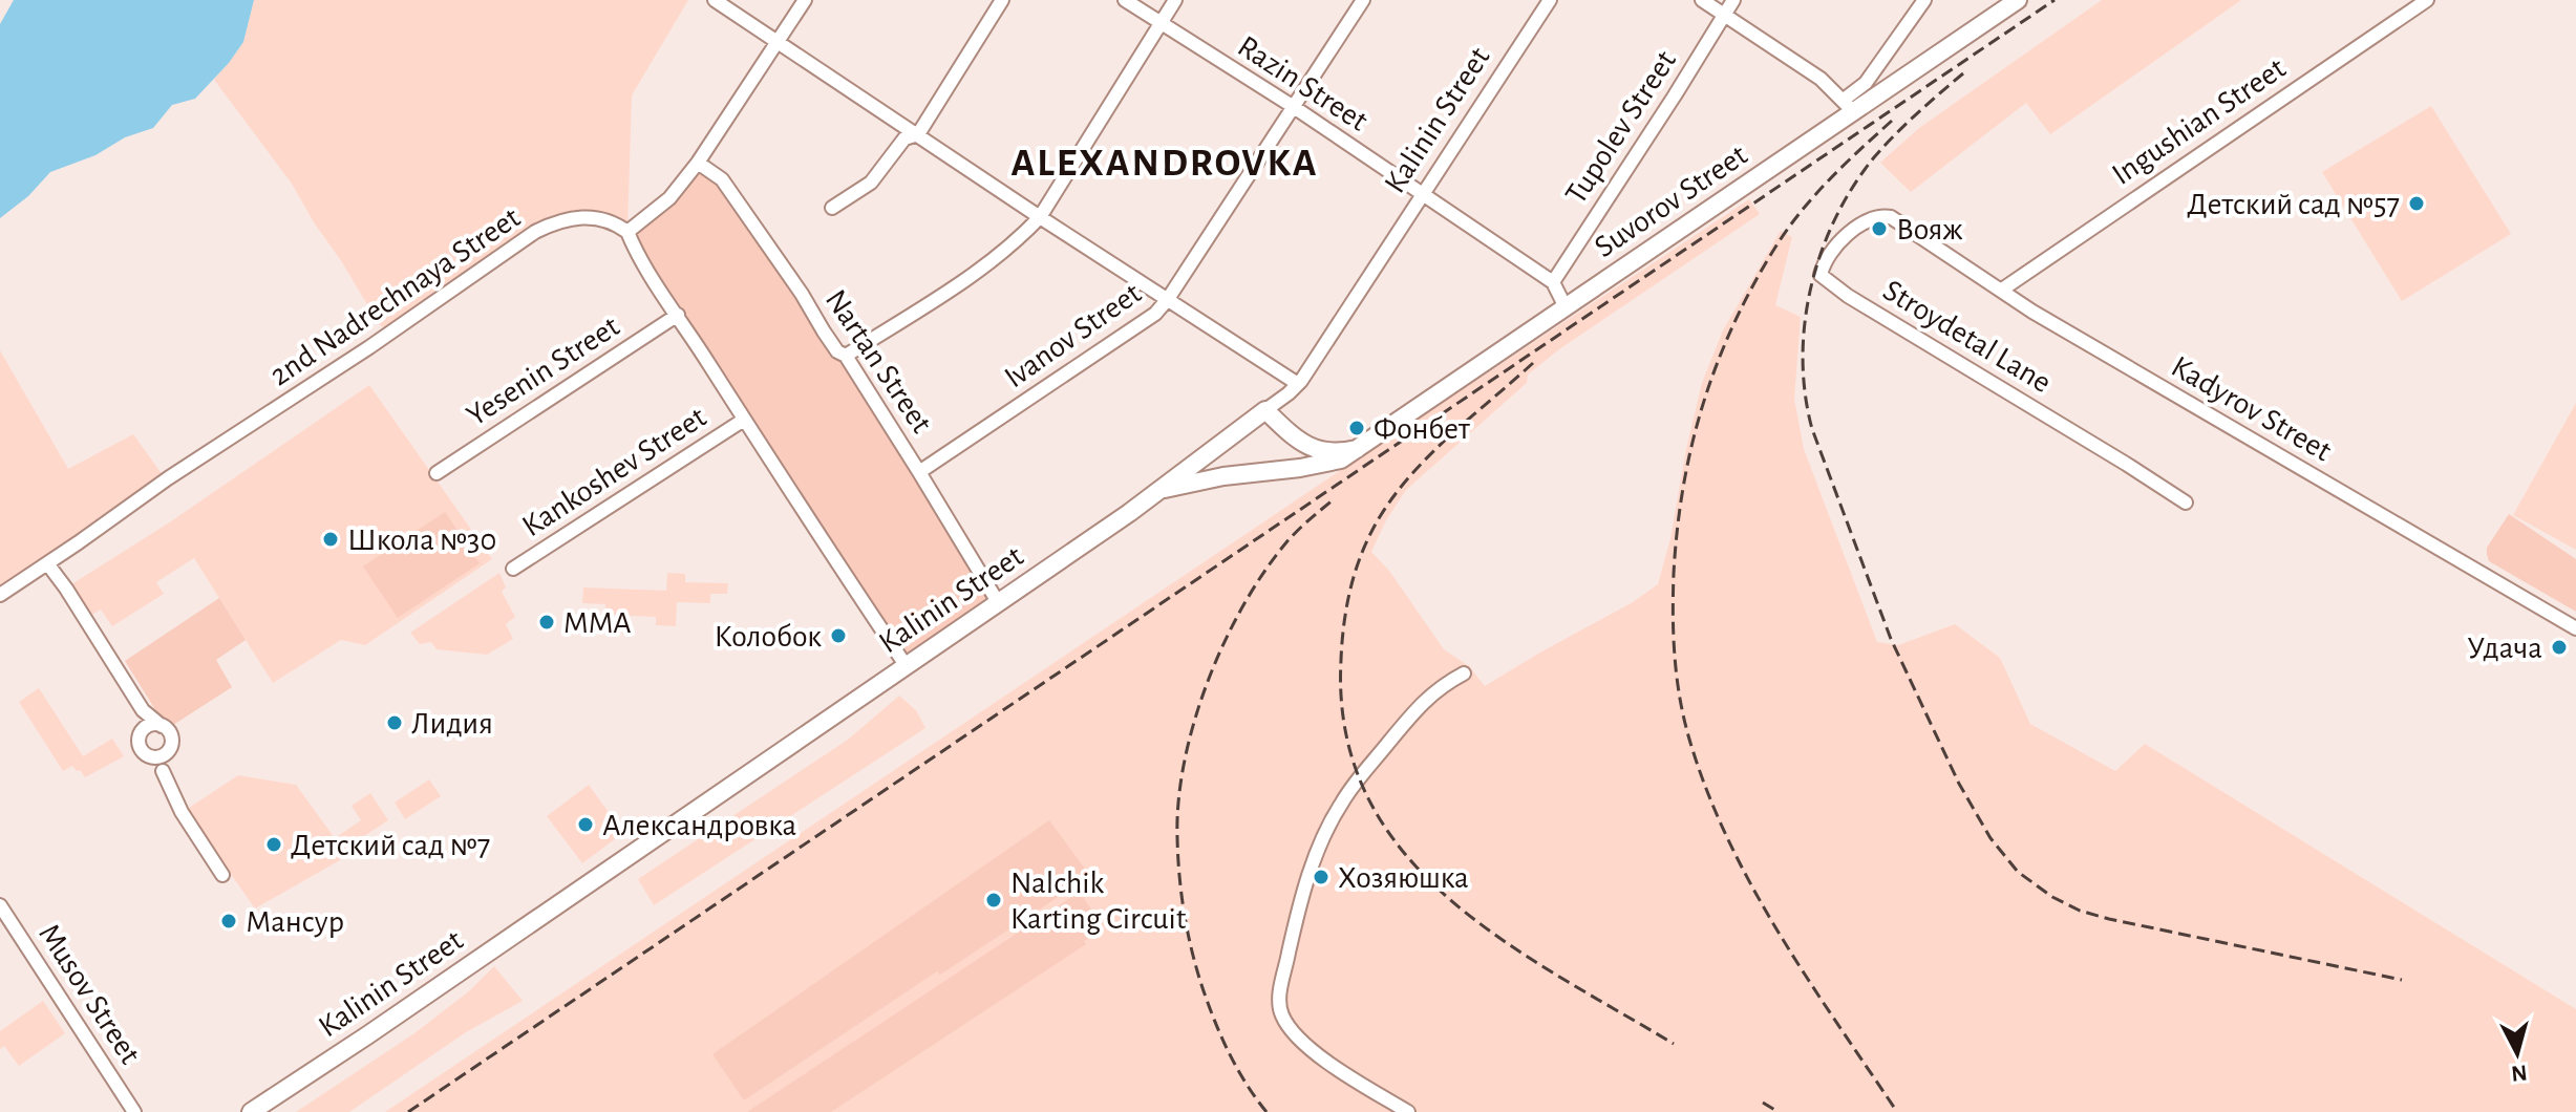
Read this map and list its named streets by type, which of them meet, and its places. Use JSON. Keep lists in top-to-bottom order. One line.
{"streets":{"main road":["Kalinin Street","Suvorov Street"],"street":["Razin Street","Ingushian Street","Tupolev Street","2nd Nadrechnaya Street","Ivanov Street","Stroydetal Lane","Nartan Street","Yesenin Street","Kadyrov Street","Kankoshev Street","Musov Street"]},"crossings":[["Razin Street","Kalinin Street"],["Razin Street","Tupolev Street"],["Razin Street","Suvorov Street"],["Razin Street","Ivanov Street"],["Kalinin Street","Suvorov Street"],["Kalinin Street","Nartan Street"],["Ingushian Street","Kadyrov Street"],["Ivanov Street","Nartan Street"],["Stroydetal Lane","Kadyrov Street"]],"districts":["ALEXANDROVKA"],"places":["Детский сад №57","Вояж","Фонбет","Школа №30","MMA","Колобок","Удача","Лидия","Александровка","Детский сад №7","Хозяюшка","Nalchik Karting Circuit","Мансур"],"north":"bottom"}
